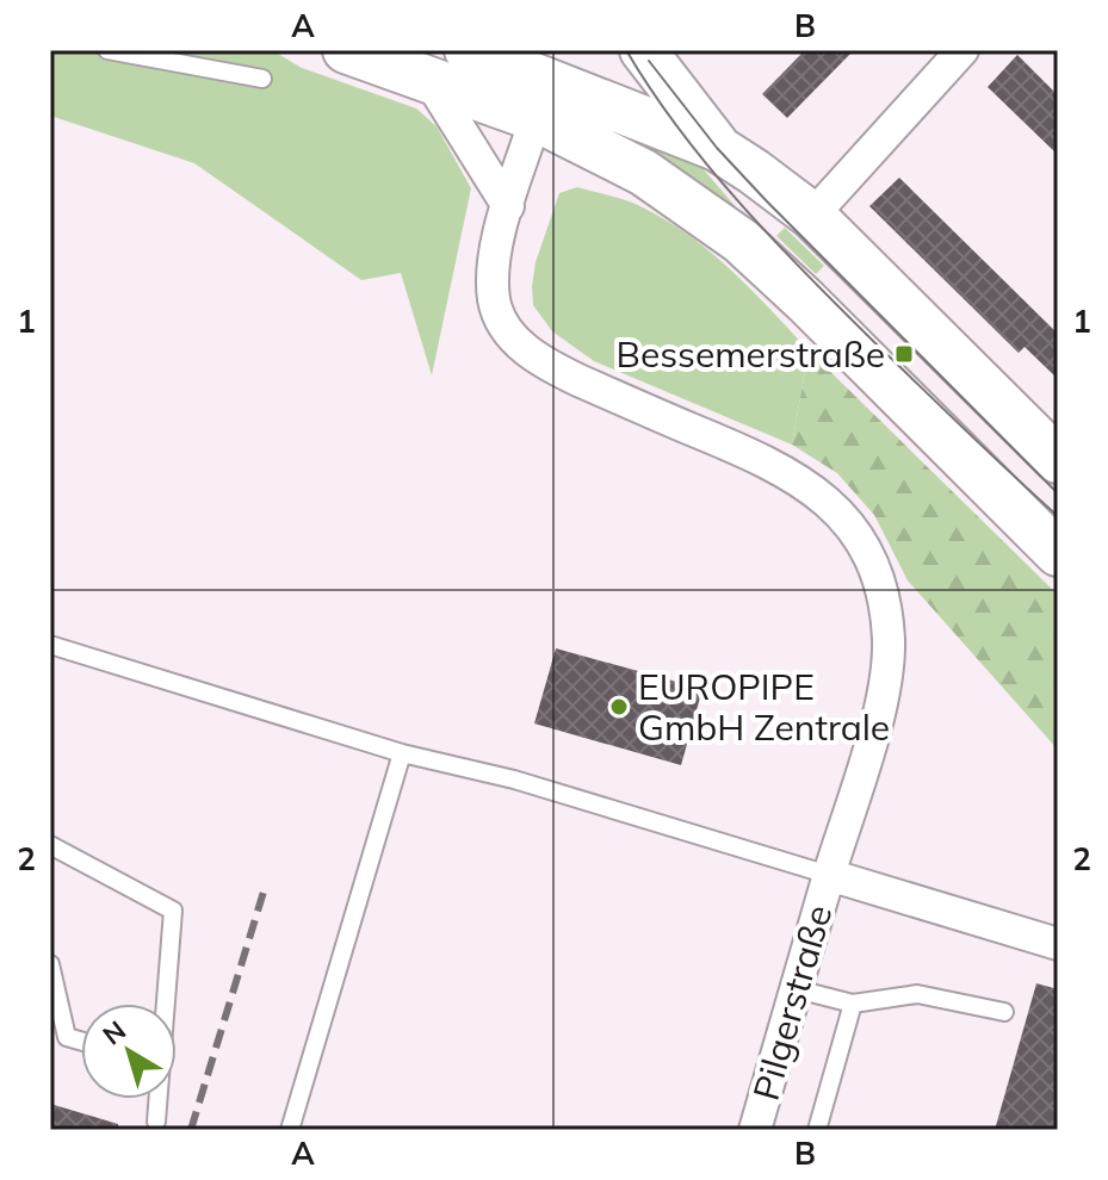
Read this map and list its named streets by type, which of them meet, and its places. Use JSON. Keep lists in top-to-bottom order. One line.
{"streets":{"street":["Pilgerstraße"]},"places":{"transit":["Bessemerstraße"],"other":["EUROPIPE GmbH Zentrale"]},"north":"top left","grid":{"columns":["A","B"],"rows":["1","2"]}}
